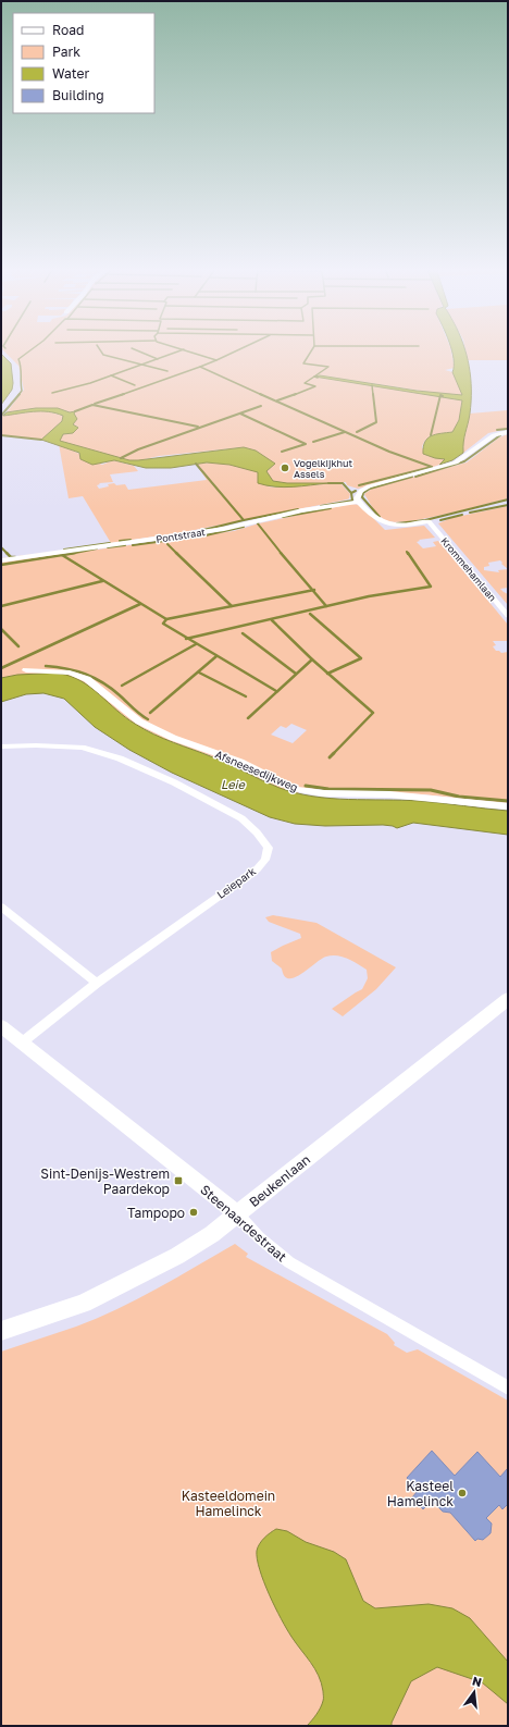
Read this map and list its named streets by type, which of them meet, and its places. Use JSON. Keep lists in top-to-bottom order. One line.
{"streets":{"street":["Pontstraat","Krommehamlaan","Afsneesedijkweg","Leiepark","Beukenlaan","Steenaardestraat"]},"crossings":[["Pontstraat","Krommehamlaan"],["Leiepark","Steenaardestraat"],["Beukenlaan","Steenaardestraat"]],"water":["Leie"],"parks":["Kasteeldomein Hamelinck"],"places":{"other":["Vogelkijkhut Assels","Tampopo","Kasteel Hamelinck"],"transit":["Sint-Denijs-Westrem Paardekop"]},"legend":["Road","Park","Water","Building"],"north":"top"}
